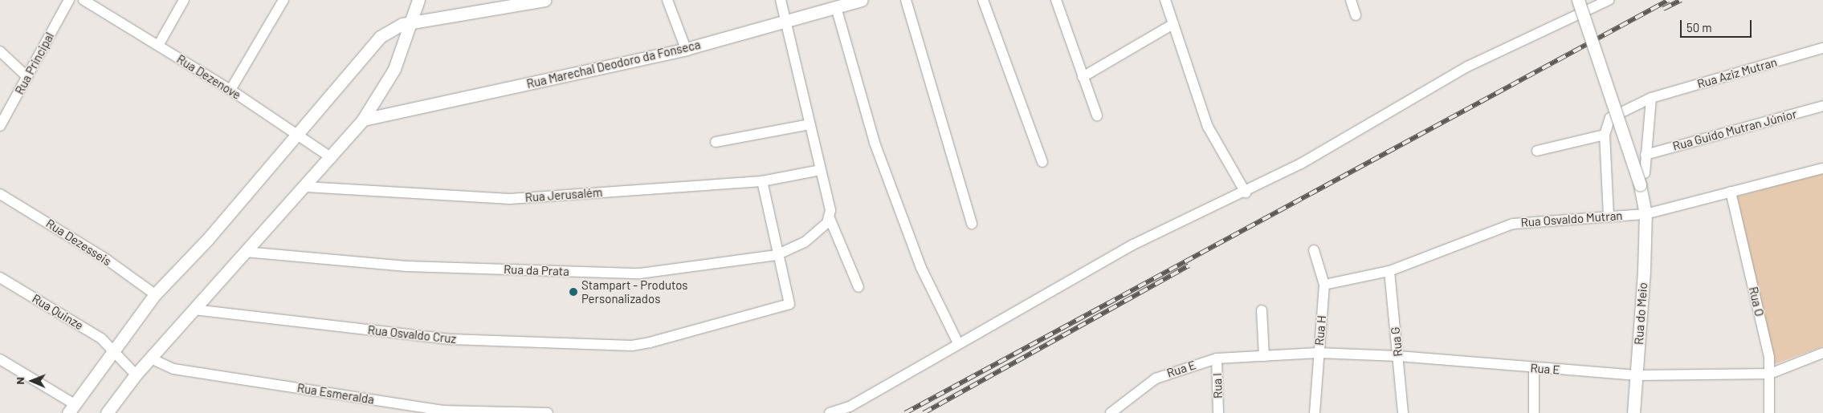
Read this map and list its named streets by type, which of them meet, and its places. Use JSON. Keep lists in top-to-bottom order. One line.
{"streets":{"street":["Rua Principal","Rua Marechal Deodoro da Fonseca","Rua Aziz Mutran","Rua Dezenove","Rua Guido Mutran Júnior","Rua Jerusalém","Rua Osvaldo Mutran","Rua Dezesseis","Rua da Prata","Rua O","Rua Quinze","Rua do Meio","Rua H","Rua Osvaldo Cruz","Rua G","Rua E","Rua I","Rua Esmeralda"]},"crossings":[["Rua Osvaldo Mutran","Rua O"],["Rua Osvaldo Mutran","Rua do Meio"],["Rua Osvaldo Mutran","Rua H"],["Rua Osvaldo Mutran","Rua G"],["Rua da Prata","Rua Osvaldo Cruz"],["Rua O","Rua E"],["Rua do Meio","Rua E"],["Rua H","Rua E"],["Rua G","Rua E"],["Rua E","Rua I"]],"places":["Stampart - Produtos Personalizados"],"scale_bar":"50 m","north":"left"}
